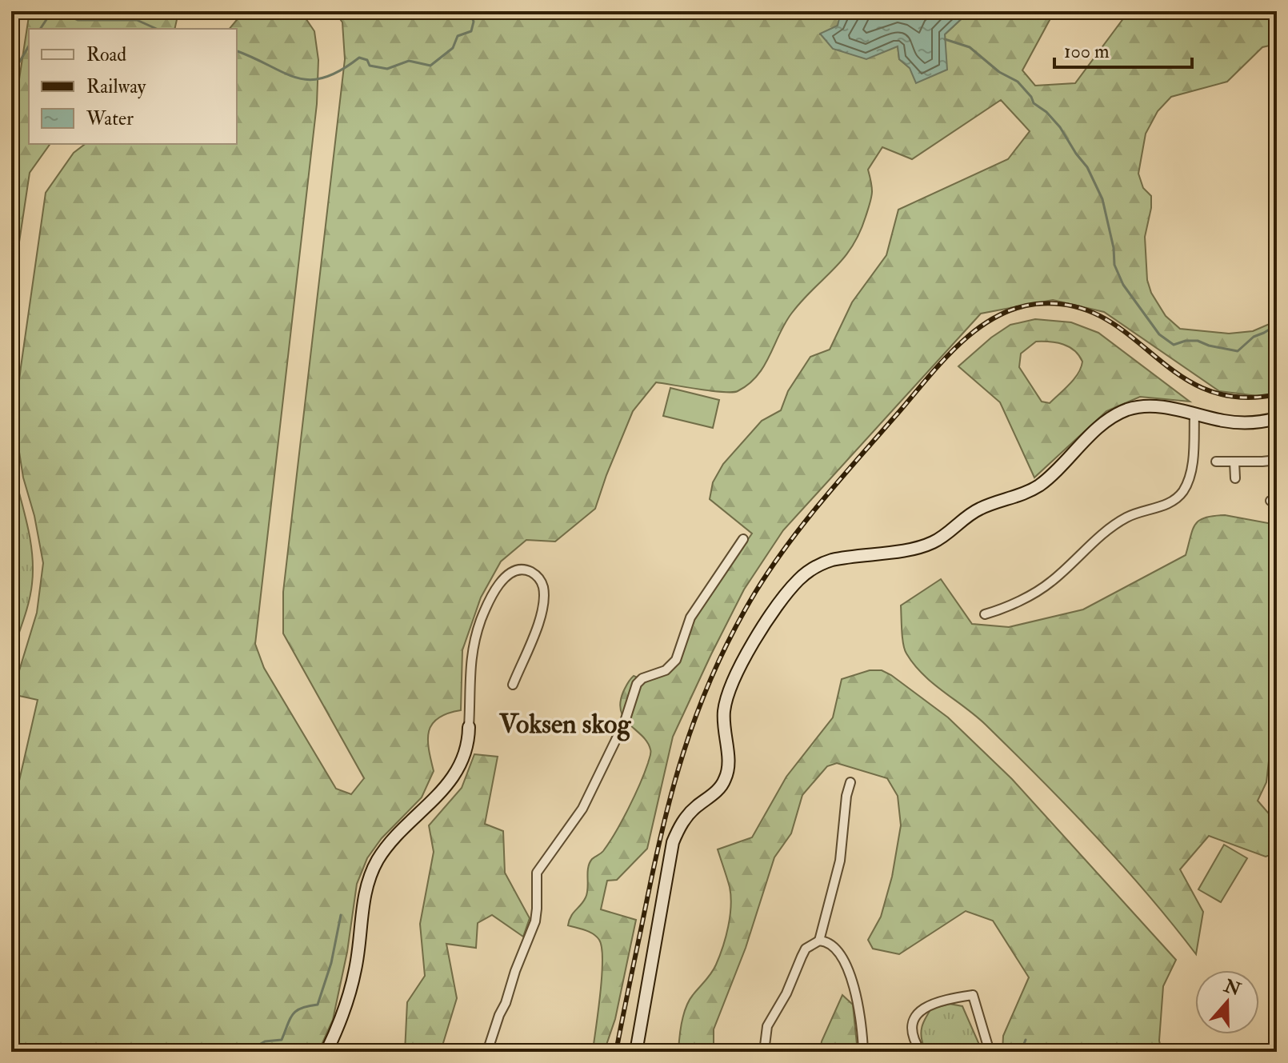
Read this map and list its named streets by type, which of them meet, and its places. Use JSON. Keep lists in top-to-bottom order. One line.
{"districts":["Voksen skog"],"legend":["Road","Railway","Water"],"scale_bar":"100 m","north":"top"}
